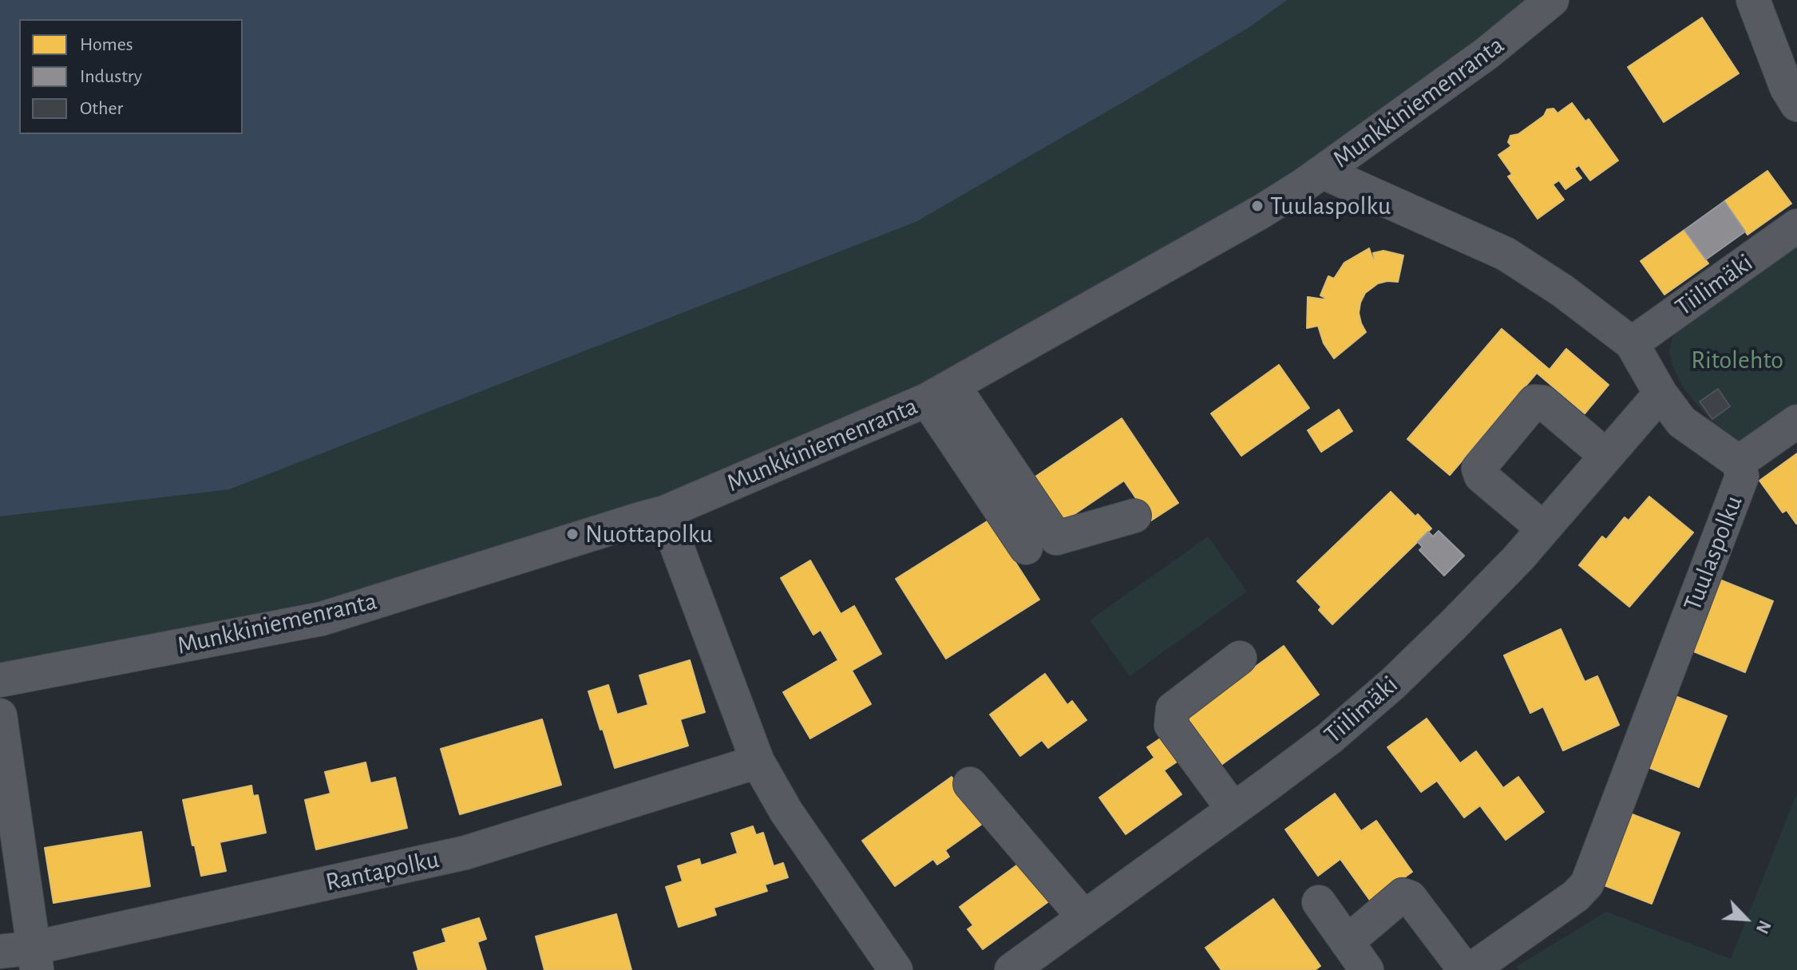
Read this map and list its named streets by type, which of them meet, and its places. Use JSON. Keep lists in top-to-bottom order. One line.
{"streets":{"street":["Munkkiniemenranta","Tiilimäki","Tuulaspolku","Rantapolku"]},"crossings":[["Munkkiniemenranta","Tuulaspolku"],["Tiilimäki","Tuulaspolku"]],"parks":["Ritolehto"],"places":["Tuulaspolku","Nuottapolku"],"legend":["Homes","Industry","Other"],"north":"bottom right"}
